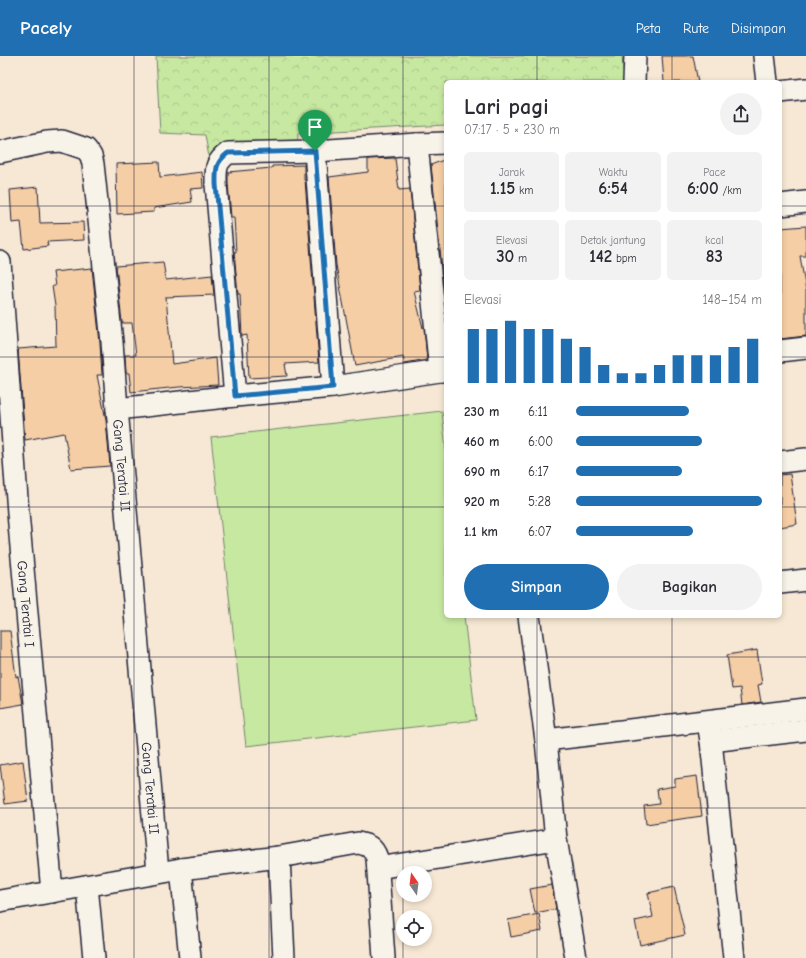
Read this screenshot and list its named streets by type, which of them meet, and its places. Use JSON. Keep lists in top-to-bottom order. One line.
{"streets":{"street":["Gang Teratai II","Gang Teratai I"]},"north":"top","page":{"header":"Pacely","nav":["Peta","Rute","Disimpan"],"heading":["Lari pagi","07:17 · 5 × 230 m"],"stats":[["Jarak","1.15 km"],["Waktu","6:54"],["Pace","6:00 /km"],["Elevasi","30 m"],["Detak jantung","142 bpm"],["kcal","83"]],"chart":["Elevasi","148–154 m"],"list":[{"name":"230 m","note":"6:11"},{"name":"460 m","note":"6:00"},{"name":"690 m","note":"6:17"},{"name":"920 m","note":"5:28"},{"name":"1.1 km","note":"6:07"}],"buttons":["Simpan","Bagikan"]}}
